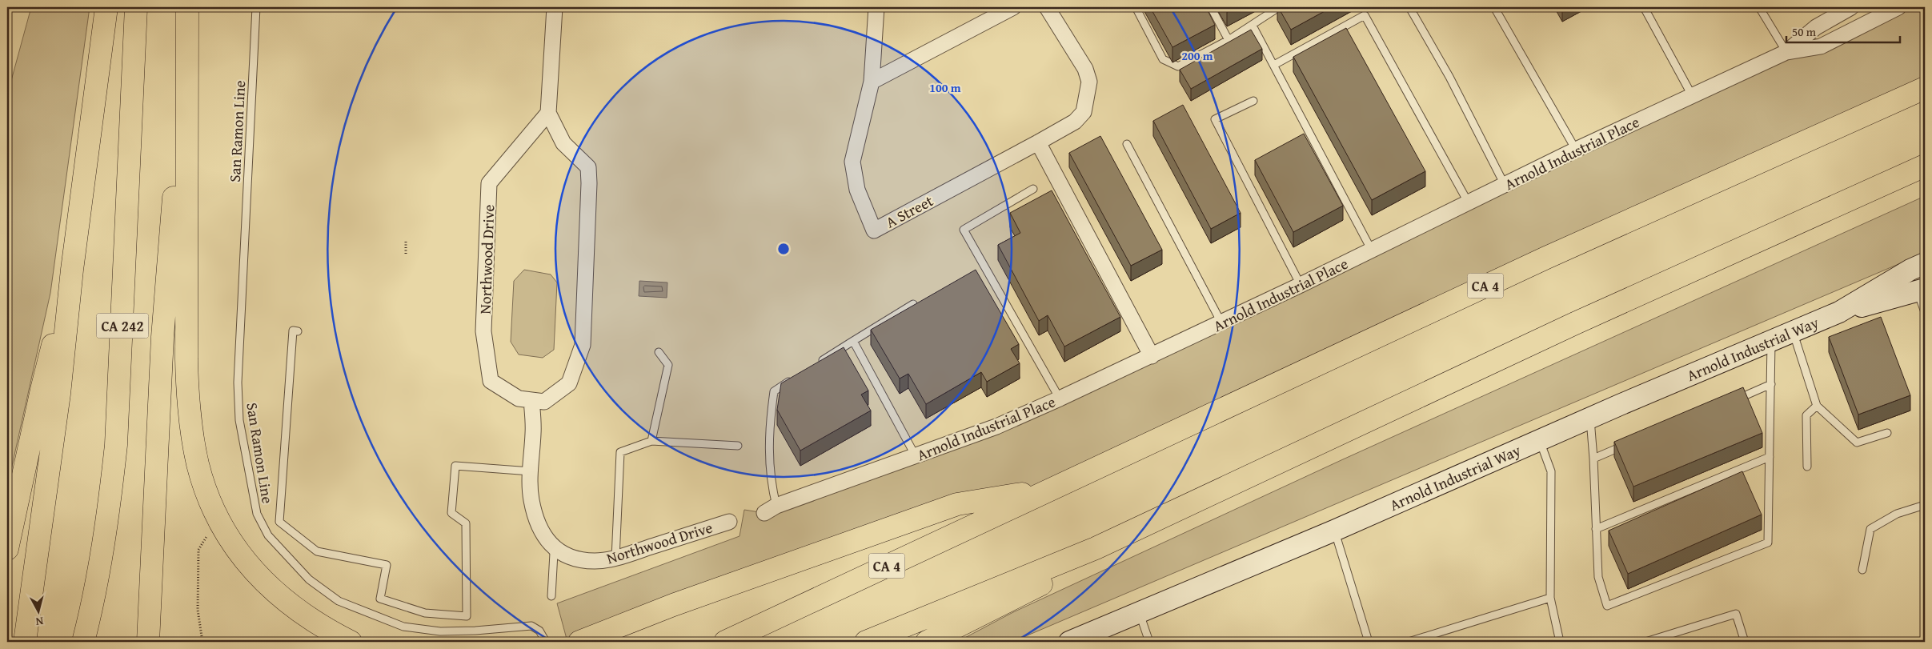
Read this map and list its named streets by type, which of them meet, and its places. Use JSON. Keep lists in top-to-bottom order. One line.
{"streets":{"highway":["CA 4","CA 242"],"street":["Arnold Industrial Place","A Street","Northwood Drive","Arnold Industrial Way"],"lane":["San Ramon Line"]},"scale_bar":"50 m","north":"bottom","rings":["200 m","100 m"]}
